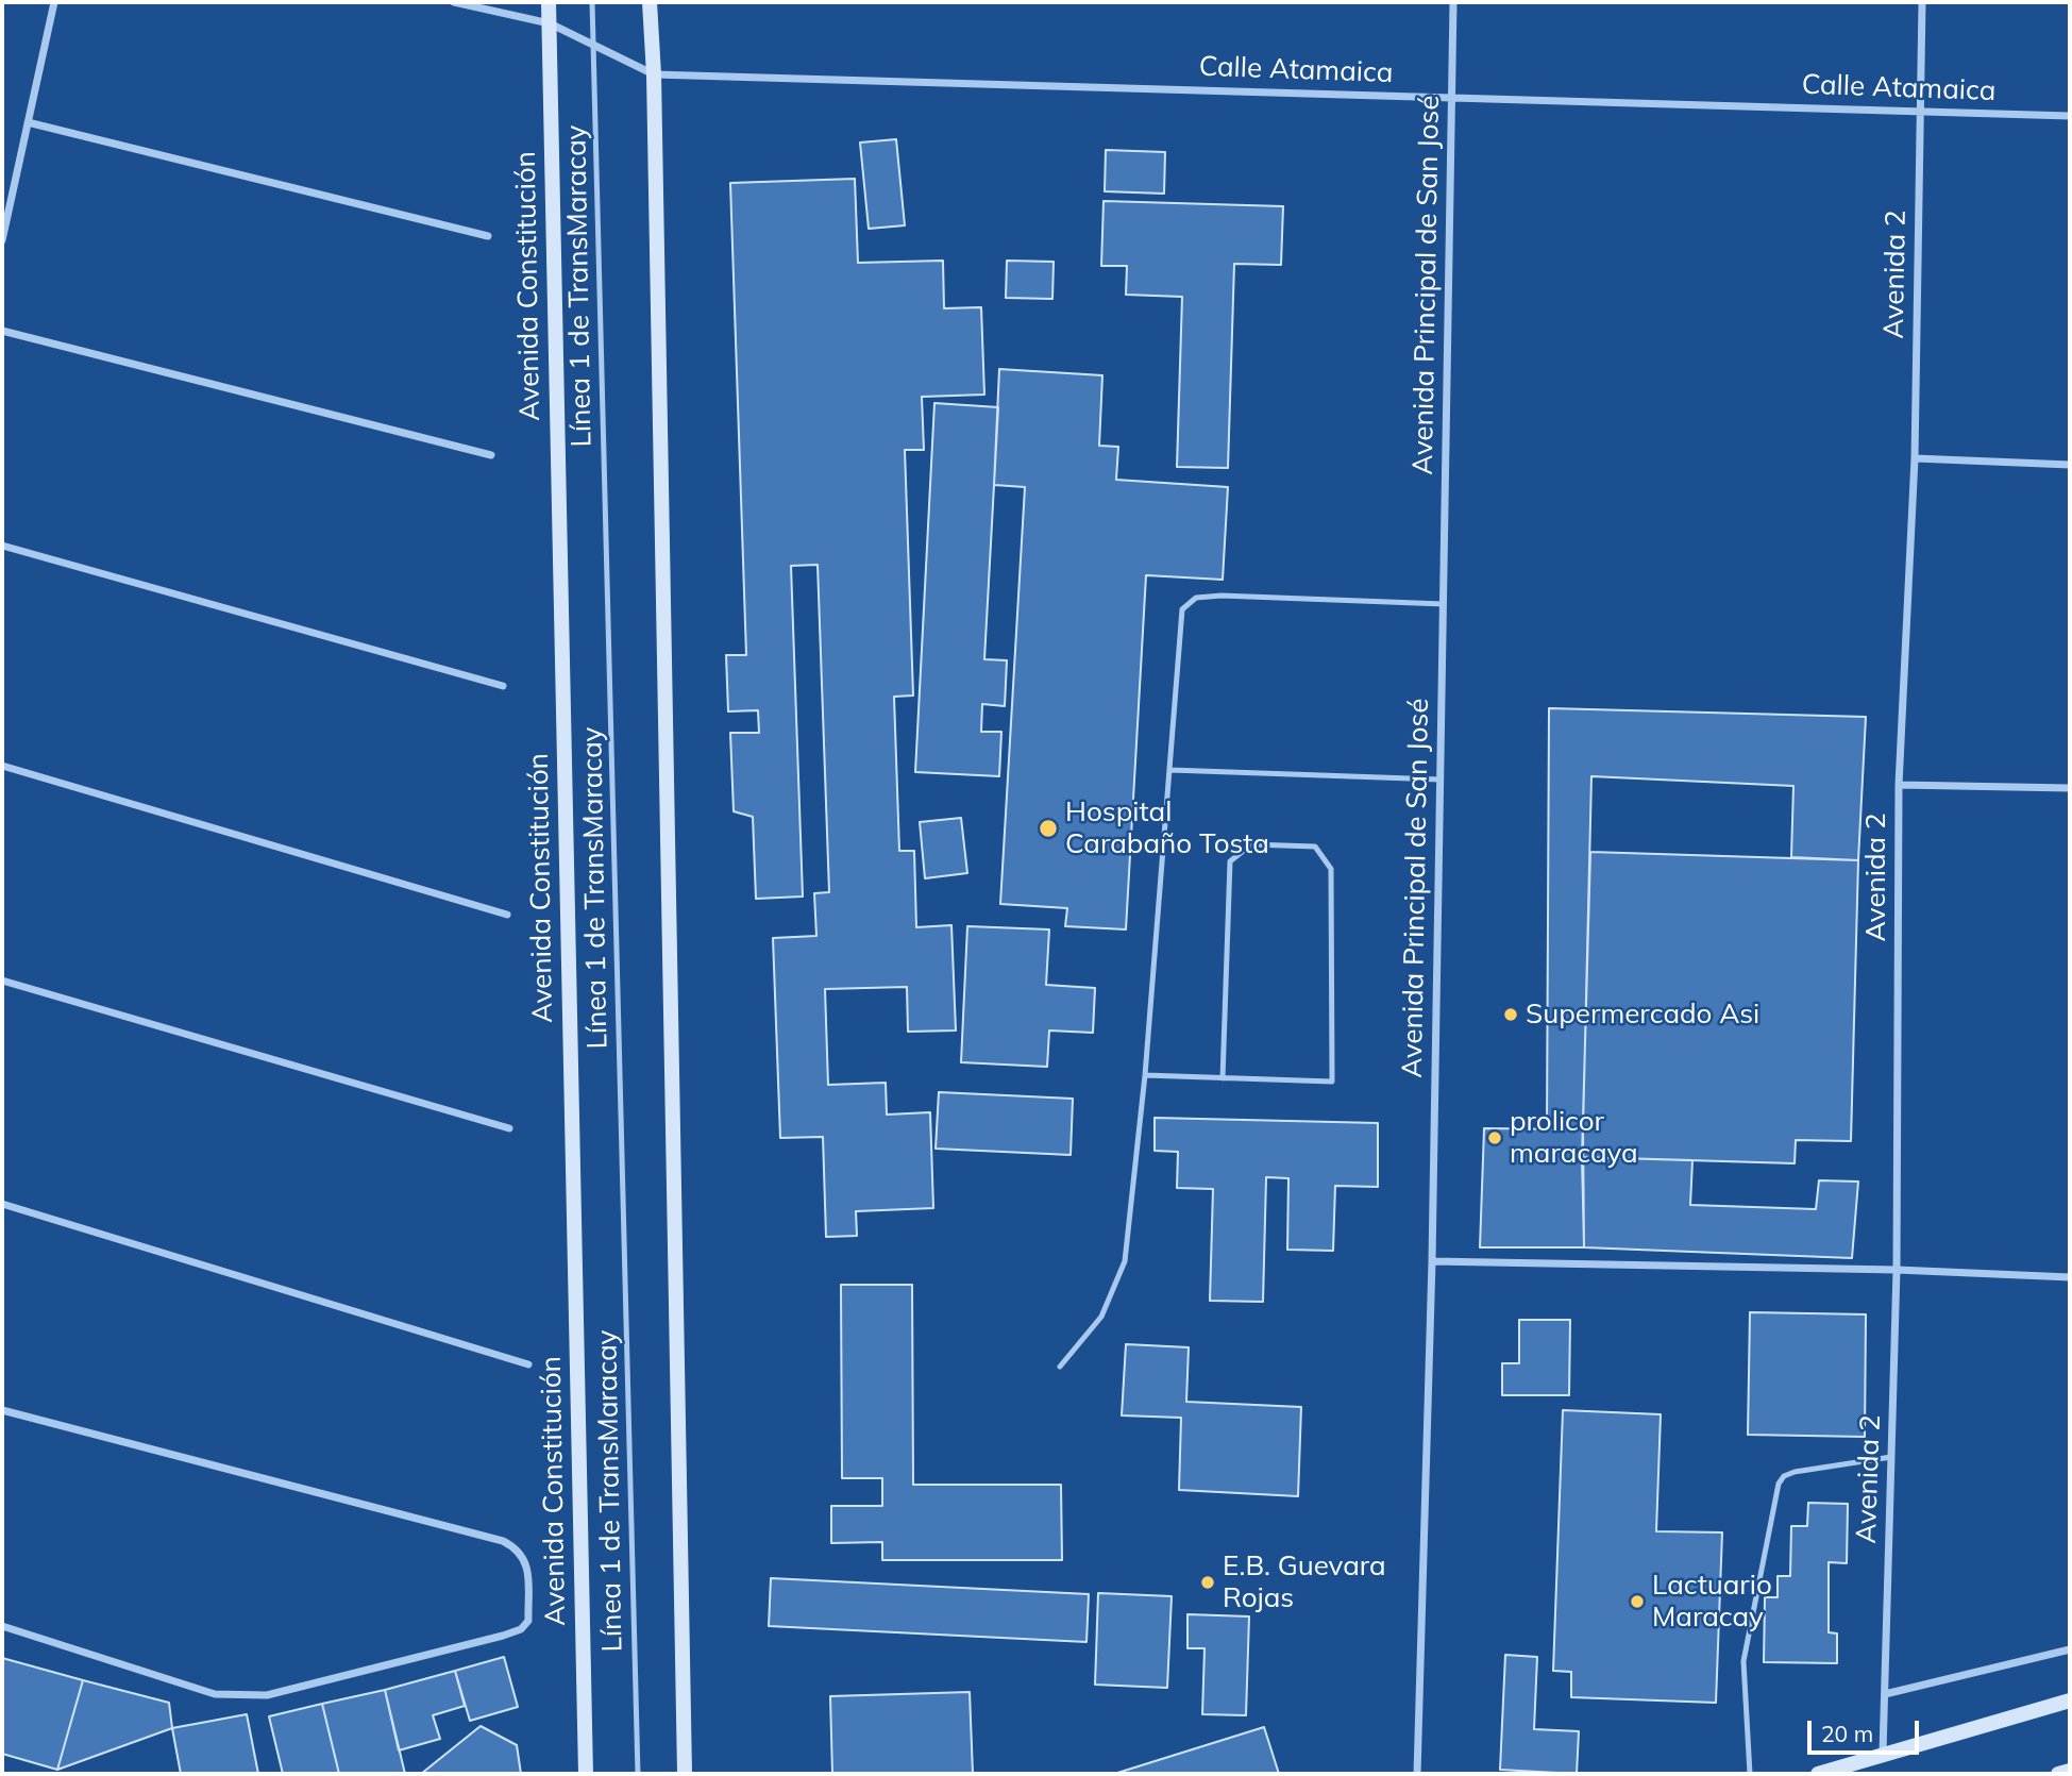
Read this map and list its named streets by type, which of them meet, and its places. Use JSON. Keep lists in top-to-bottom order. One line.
{"streets":{"street":["Calle Atamaica","Avenida 2","Avenida Principal de San José","Avenida Constitución"],"lane":["Línea 1 de TransMaracay"]},"crossings":[["Calle Atamaica","Avenida 2"],["Calle Atamaica","Avenida Principal de San José"]],"places":["Hospital Carabaño Tosta","Supermercado Asi","prolicor maracaya","E.B. Guevara Rojas","Lactuario Maracay"],"scale_bar":"20 m"}
